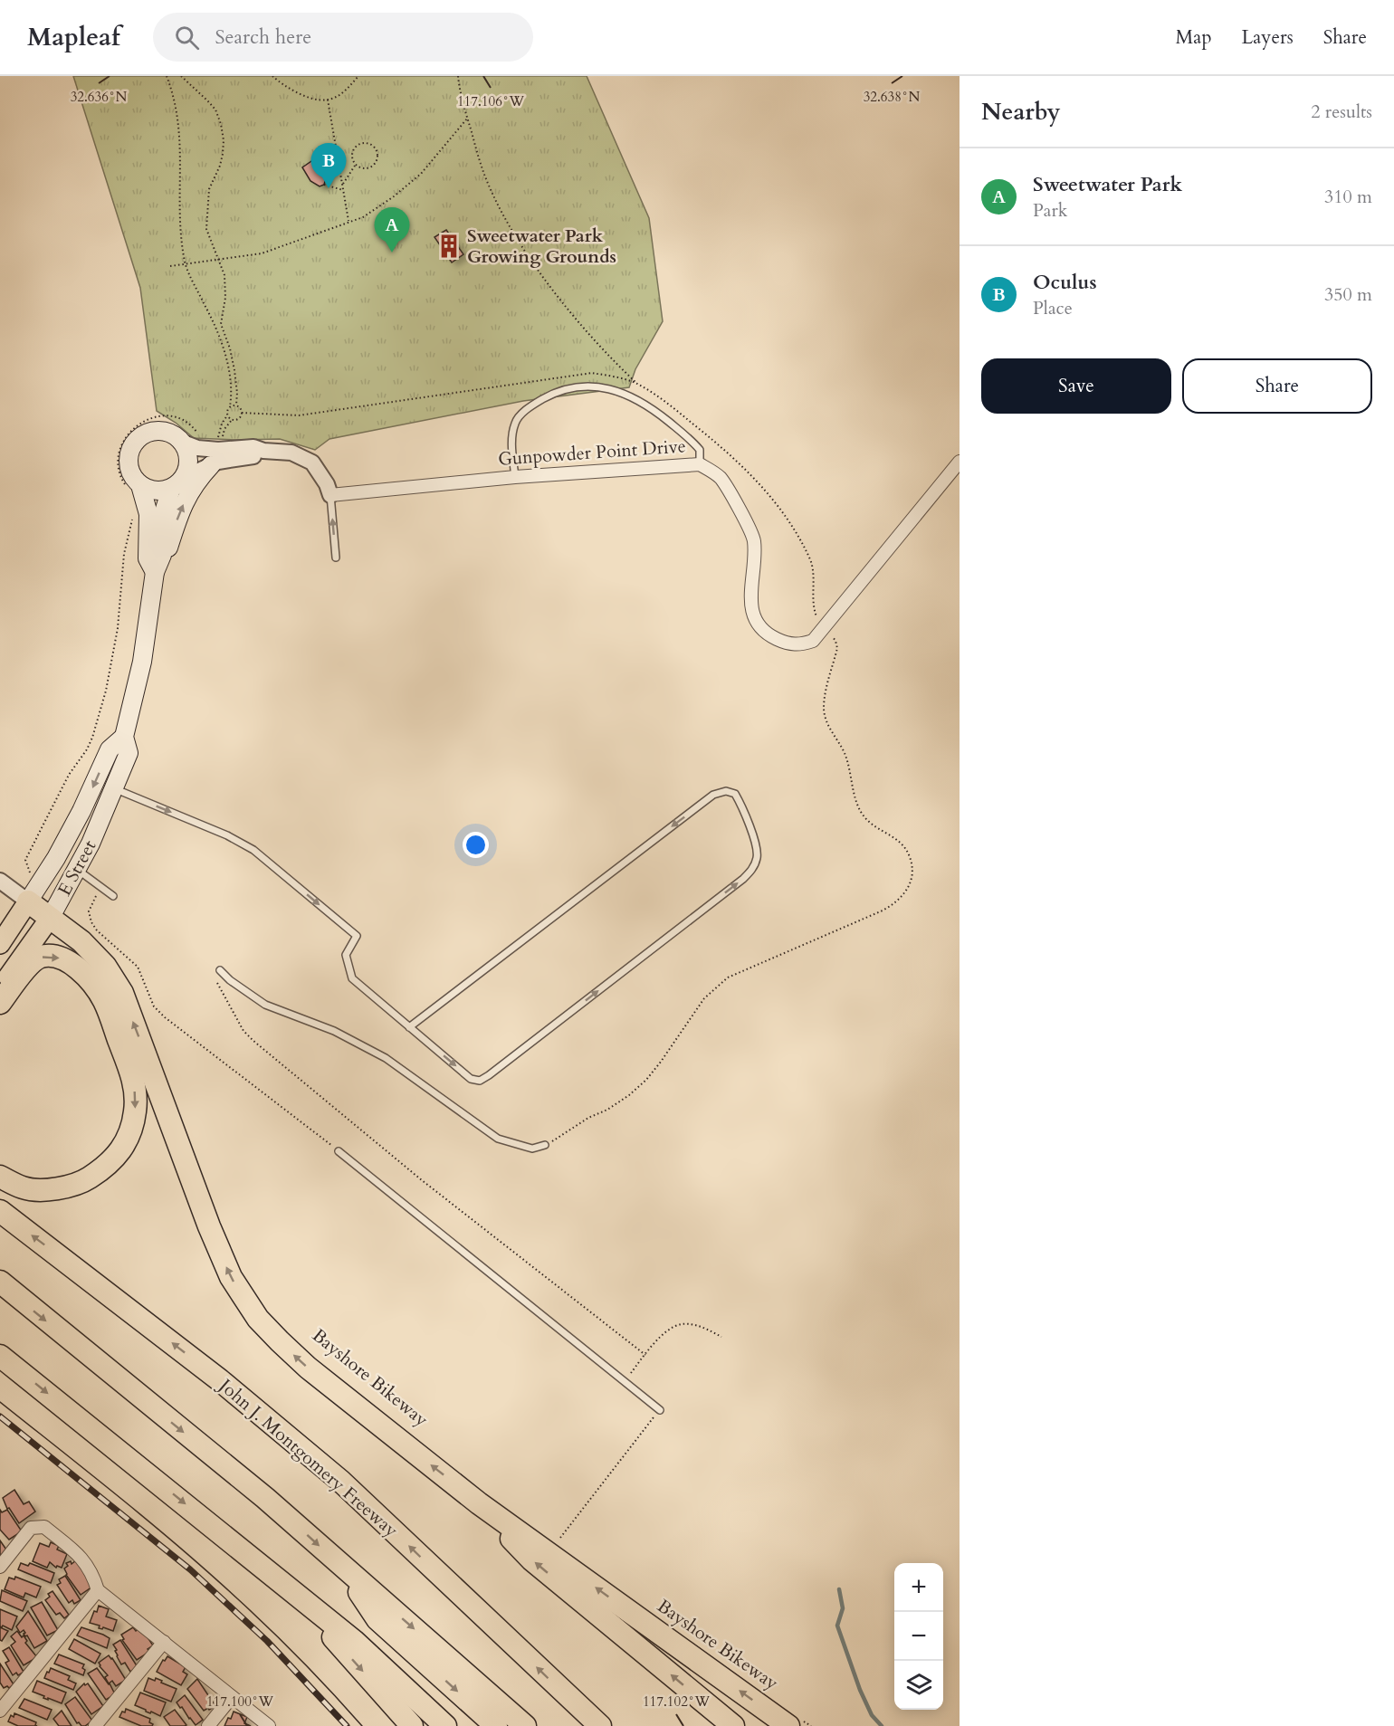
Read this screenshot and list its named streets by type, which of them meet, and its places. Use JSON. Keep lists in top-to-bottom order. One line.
{"streets":{"highway":["John J. Montgomery Freeway"],"main road":["E Street"],"street":["Gunpowder Point Drive"]},"places":{"building":["Sweetwater Park Growing Grounds"]},"page":{"header":"Mapleaf","search":"Search here","nav":["Map","Layers","Share"],"heading":["Nearby","2 results"],"pins":["B","A"],"list":[{"mark":"A","name":"Sweetwater Park","note":"Park","value":"310 m"},{"mark":"B","name":"Oculus","note":"Place","value":"350 m"}],"buttons":["Save","Share"],"map_buttons":["+","−"]},"coordinates":["32.636°N","32.638°N","117.106°W","117.100°W","117.102°W"]}
